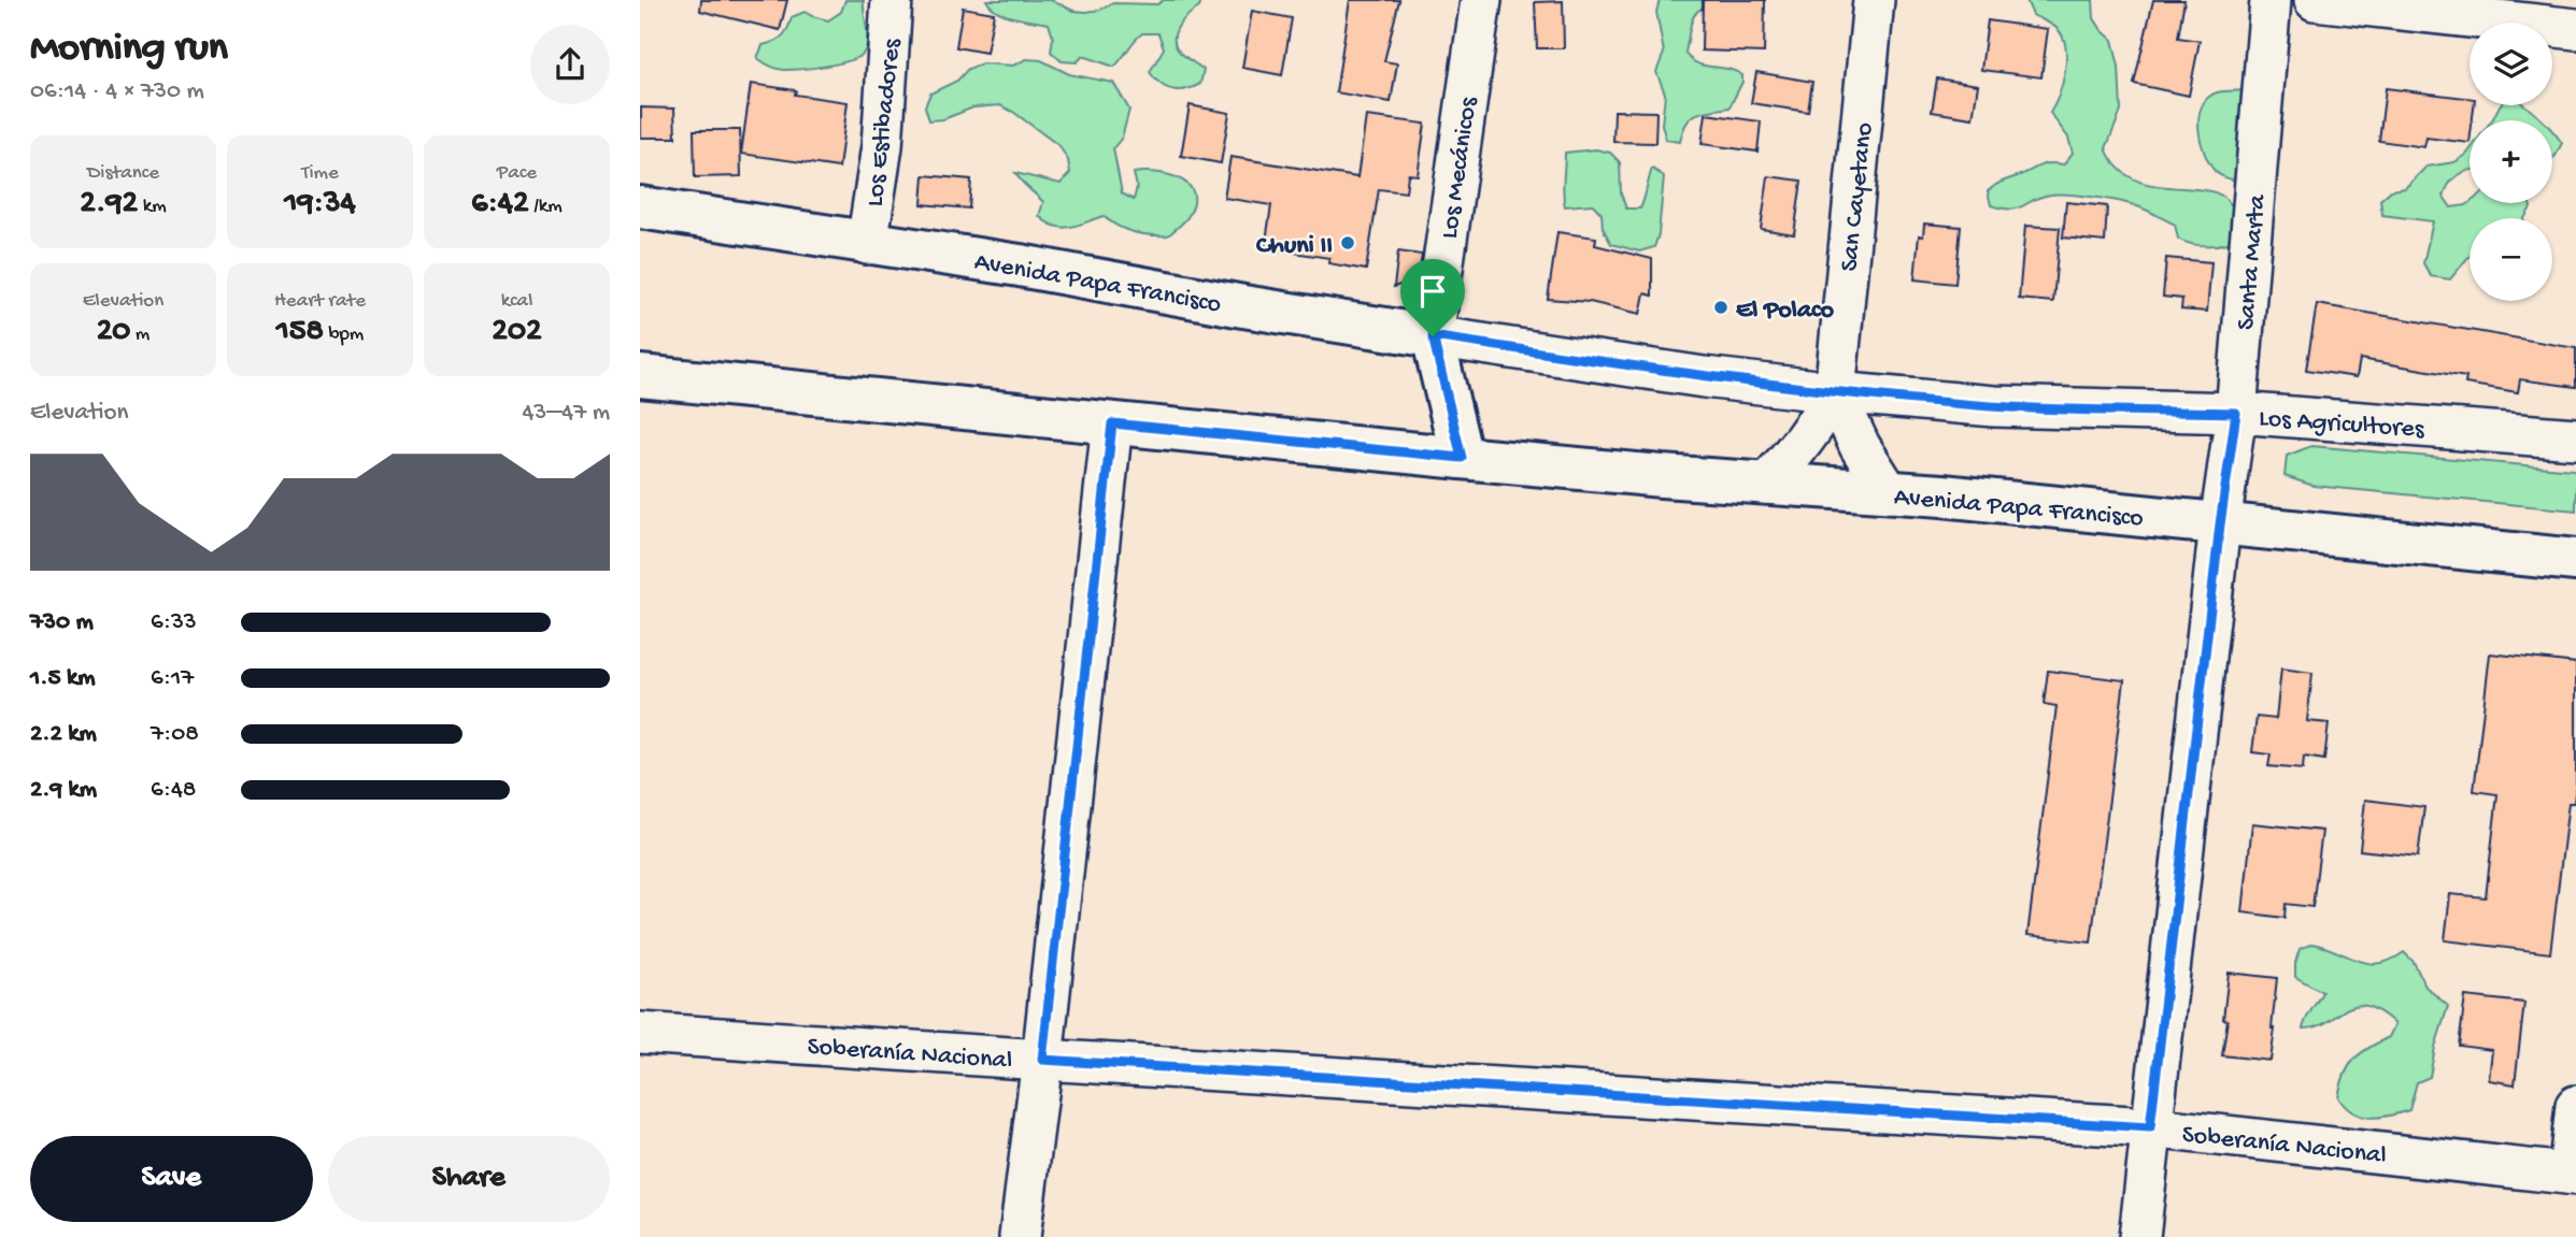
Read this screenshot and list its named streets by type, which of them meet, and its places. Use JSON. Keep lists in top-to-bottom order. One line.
{"streets":{"main road":["Avenida Papa Francisco"],"street":["Los Estibadores","Los Mecánicos","San Cayetano","Santa Marta","Los Agricultores","Soberanía Nacional"]},"crossings":[["Los Estibadores","Avenida Papa Francisco"],["Los Mecánicos","Avenida Papa Francisco"],["Los Mecánicos","Los Agricultores"],["San Cayetano","Avenida Papa Francisco"],["San Cayetano","Los Agricultores"],["Santa Marta","Avenida Papa Francisco"],["Santa Marta","Los Agricultores"],["Santa Marta","Soberanía Nacional"],["Avenida Papa Francisco","Los Agricultores"]],"places":["Chuni II","El Polaco"],"page":{"heading":["Morning run","06:14 · 4 × 730 m"],"map_buttons":["+","−"],"stats":[["Distance","2.92 km"],["Time","19:34"],["Pace","6:42 /km"],["Elevation","20 m"],["Heart rate","158 bpm"],["kcal","202"]],"chart":["Elevation","43–47 m"],"list":[{"name":"730 m","note":"6:33"},{"name":"1.5 km","note":"6:17"},{"name":"2.2 km","note":"7:08"},{"name":"2.9 km","note":"6:48"}],"buttons":["Save","Share"]}}
